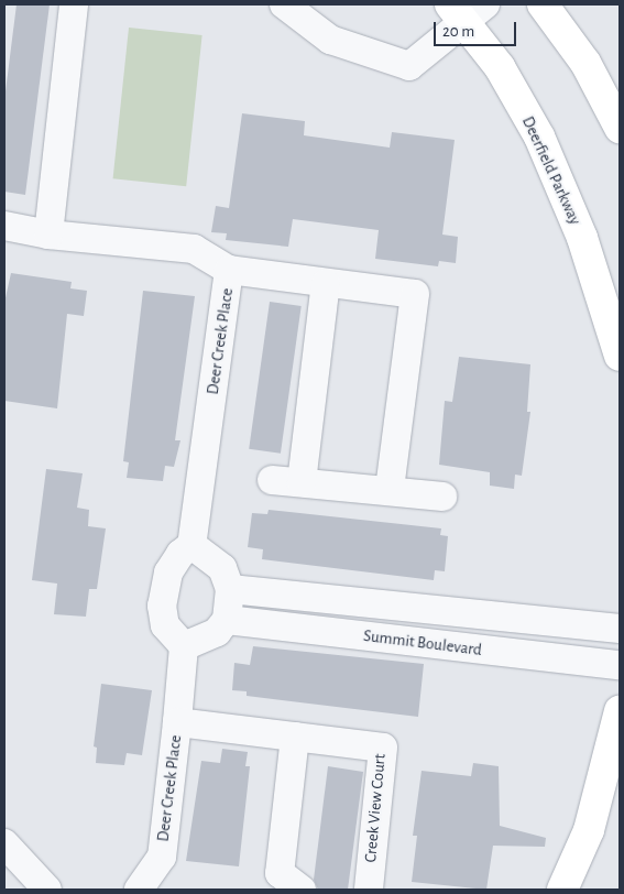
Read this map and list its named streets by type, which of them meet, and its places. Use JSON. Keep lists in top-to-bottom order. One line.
{"streets":{"main road":["Deerfield Parkway"],"street":["Deer Creek Place","Summit Boulevard","Creek View Court"]},"crossings":[["Deer Creek Place","Summit Boulevard"],["Deer Creek Place","Creek View Court"]],"scale_bar":"20 m"}
